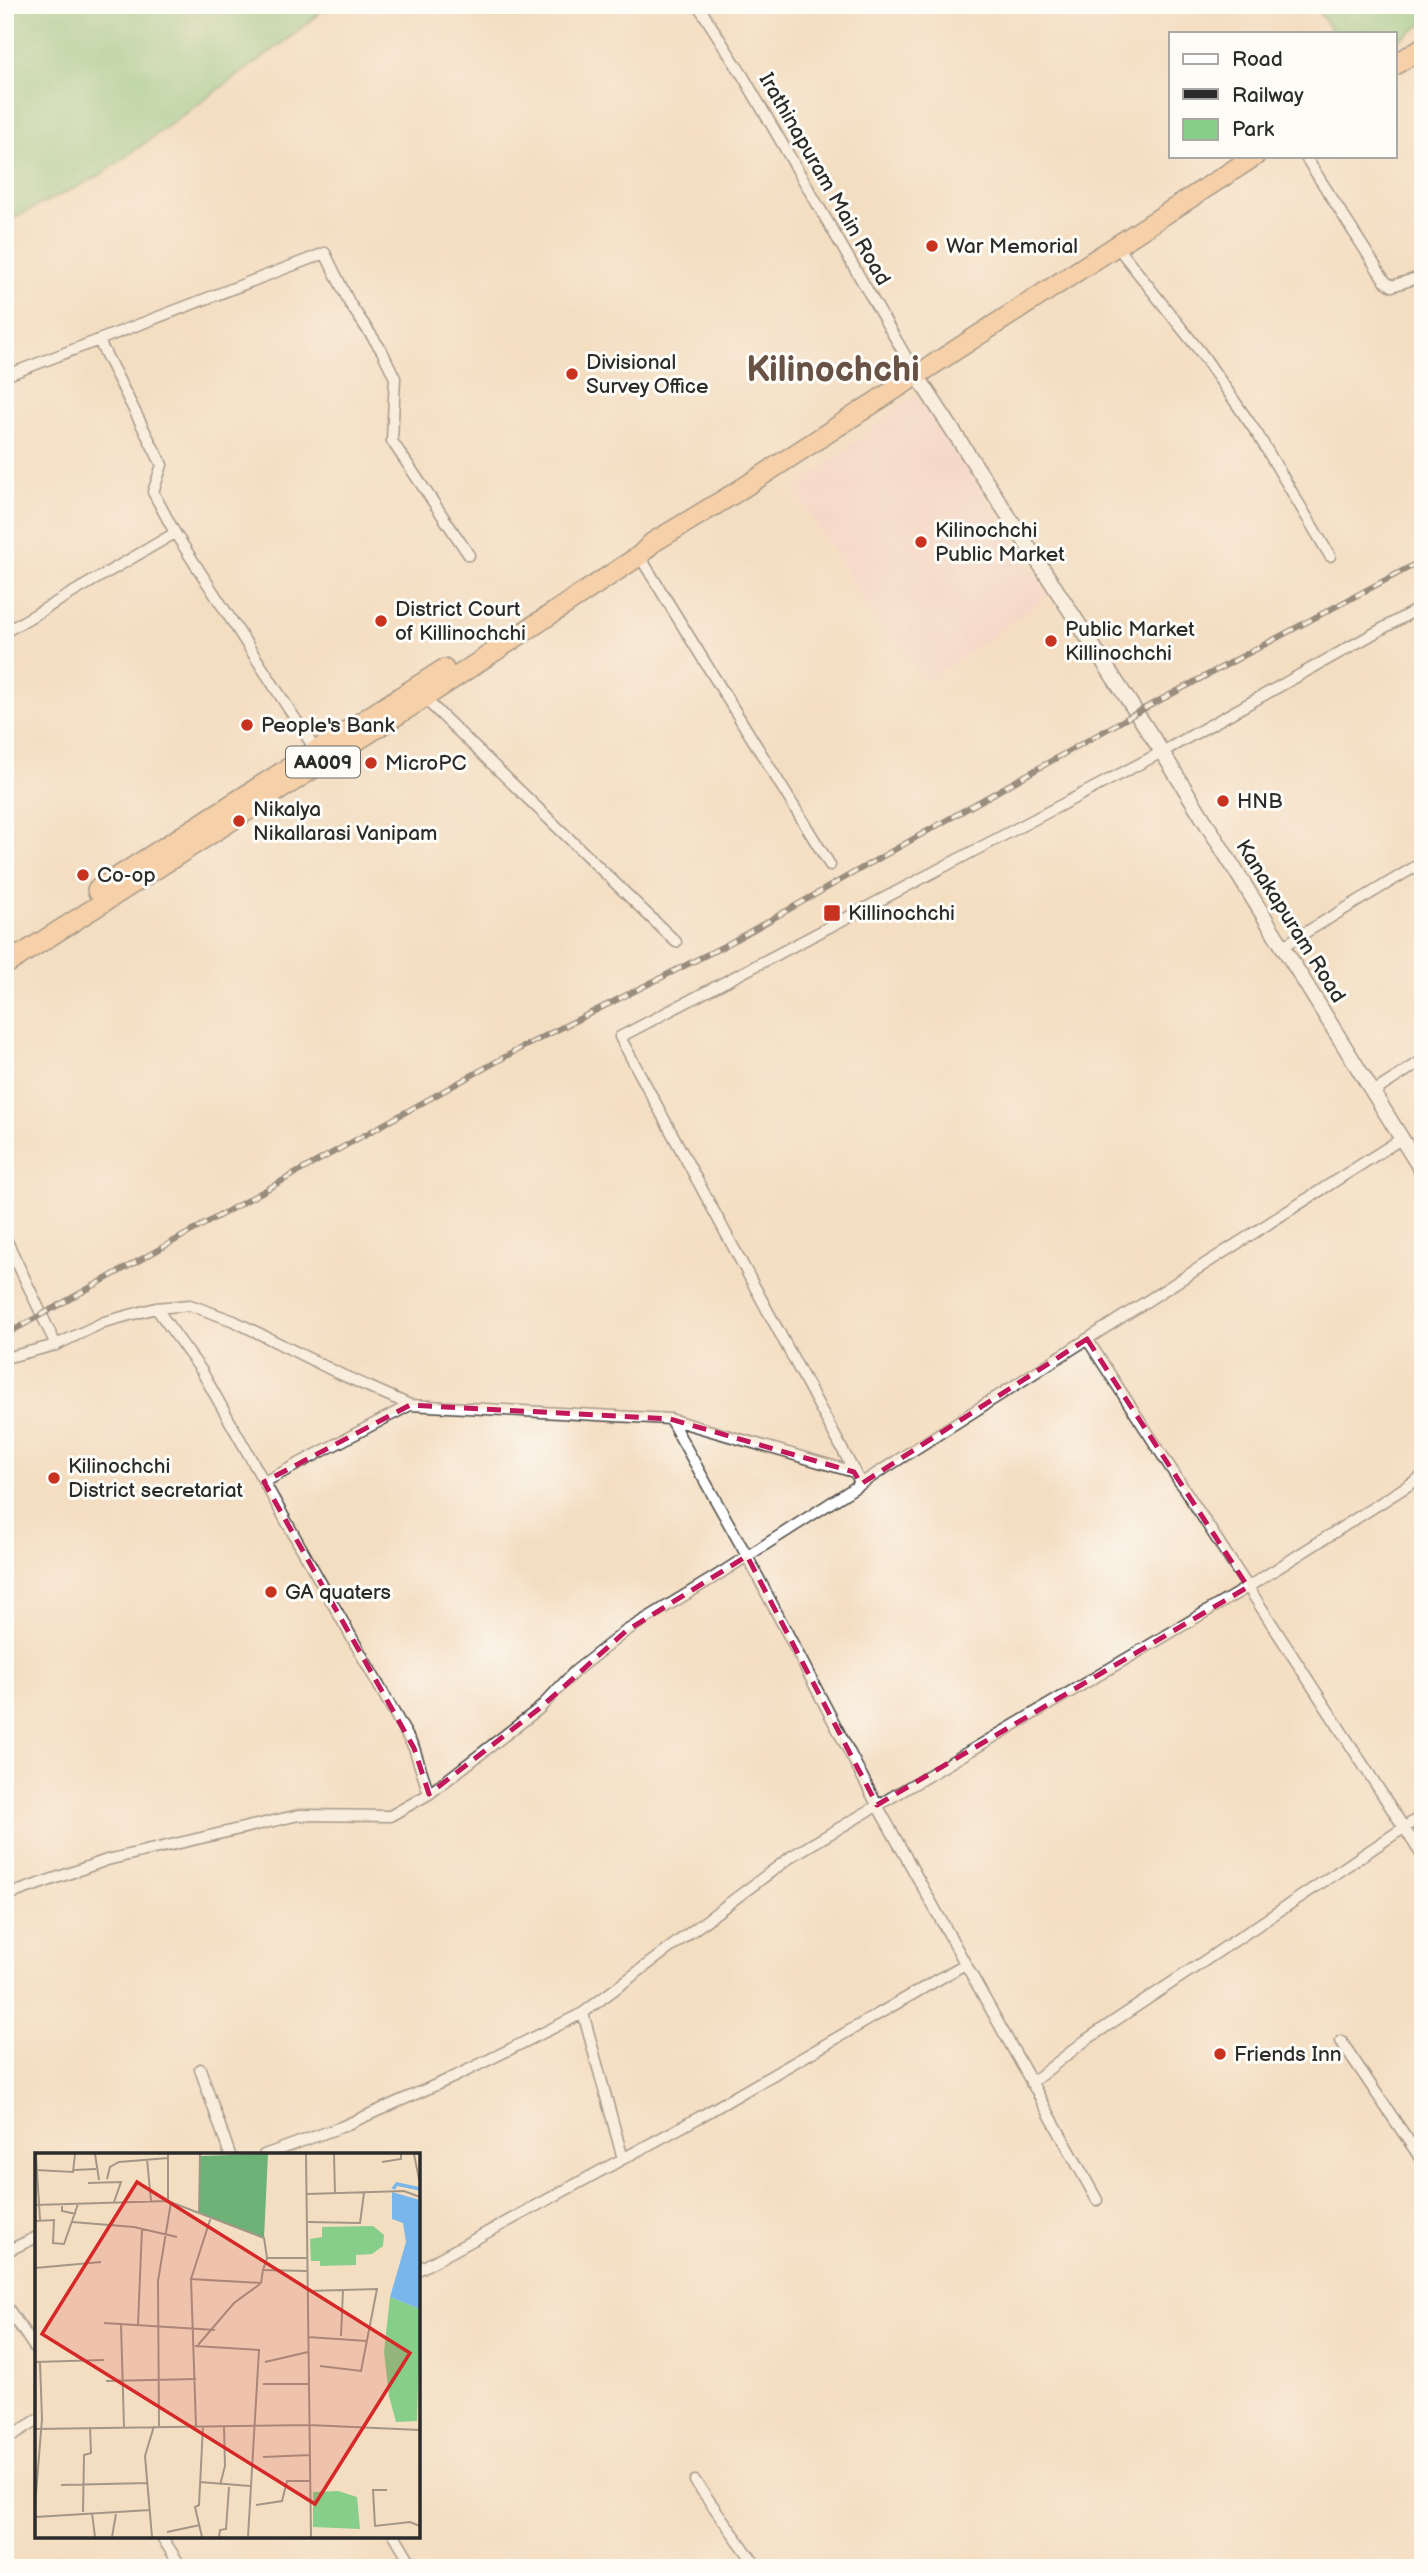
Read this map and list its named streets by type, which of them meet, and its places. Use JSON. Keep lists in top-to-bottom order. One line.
{"streets":{"highway":["AA009"],"street":["Irathinapuram Main Road","Kanakapuram Road"]},"crossings":[["Irathinapuram Main Road","AA009"],["Irathinapuram Main Road","Kanakapuram Road"],["AA009","Kanakapuram Road"]],"districts":["Kilinochchi"],"places":{"other":["War Memorial","Divisional Survey Office","Kilinochchi Public Market","District Court of Killinochchi","Public Market Killinochchi","People's Bank","MicroPC","HNB","Nikalya Nikallarasi Vanipam","Co-op","Kilinochchi District secretariat","GA quaters","Friends Inn"],"transit":["Killinochchi"]},"legend":["Road","Railway","Park"]}
